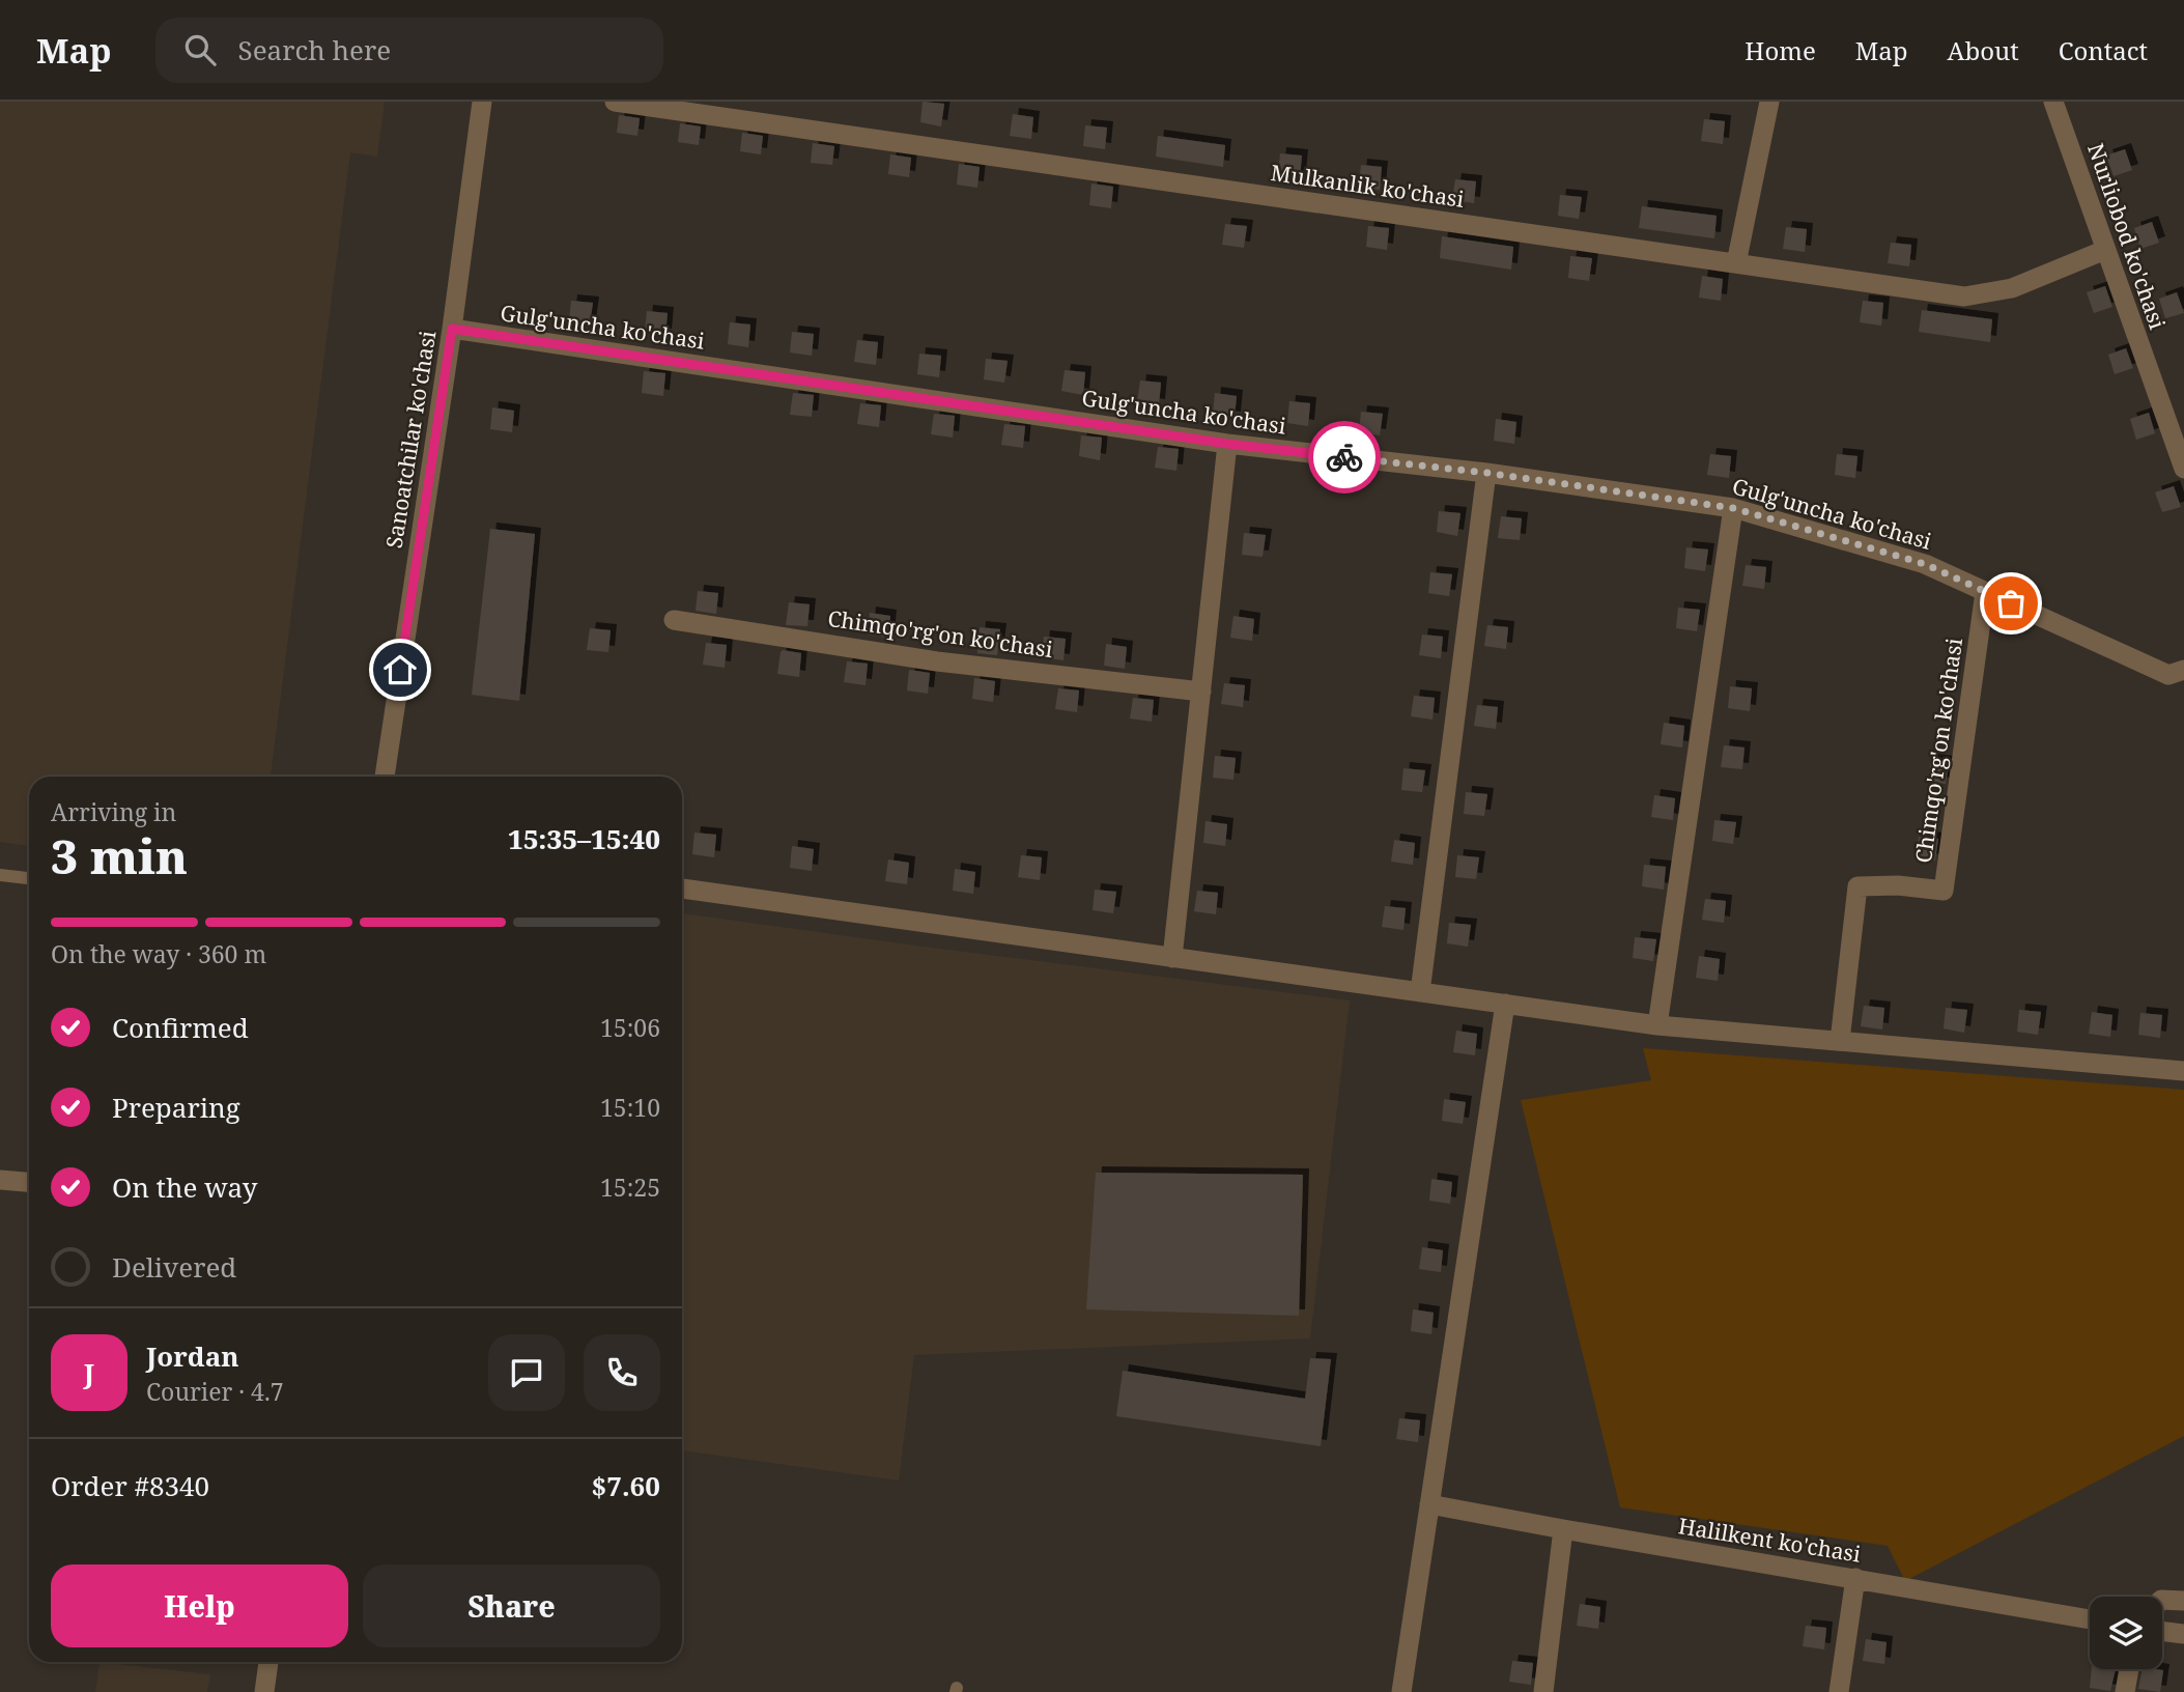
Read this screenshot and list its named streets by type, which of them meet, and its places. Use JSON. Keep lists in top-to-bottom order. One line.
{"streets":{"street":["Mulkanlik ko'chasi","Nurliobod ko'chasi","Gulg'uncha ko'chasi","Sanoatchilar ko'chasi","Chimqo'rg'on ko'chasi","Halilkent ko'chasi"]},"crossings":[["Mulkanlik ko'chasi","Nurliobod ko'chasi"],["Gulg'uncha ko'chasi","Sanoatchilar ko'chasi"],["Gulg'uncha ko'chasi","Chimqo'rg'on ko'chasi"]],"page":{"header":"Map","search":"Search here","nav":["Home","Map","About","Contact"],"heading":["3 min","Arriving in","15:35–15:40"],"panel":["Jordan","Courier · 4.7","Order #8340","$7.60"],"bar":"On the way · 360 m","list":[["Confirmed","15:06"],["Preparing","15:10"],["On the way","15:25"],"Delivered"],"round":"J","buttons":["Help","Share"]}}
